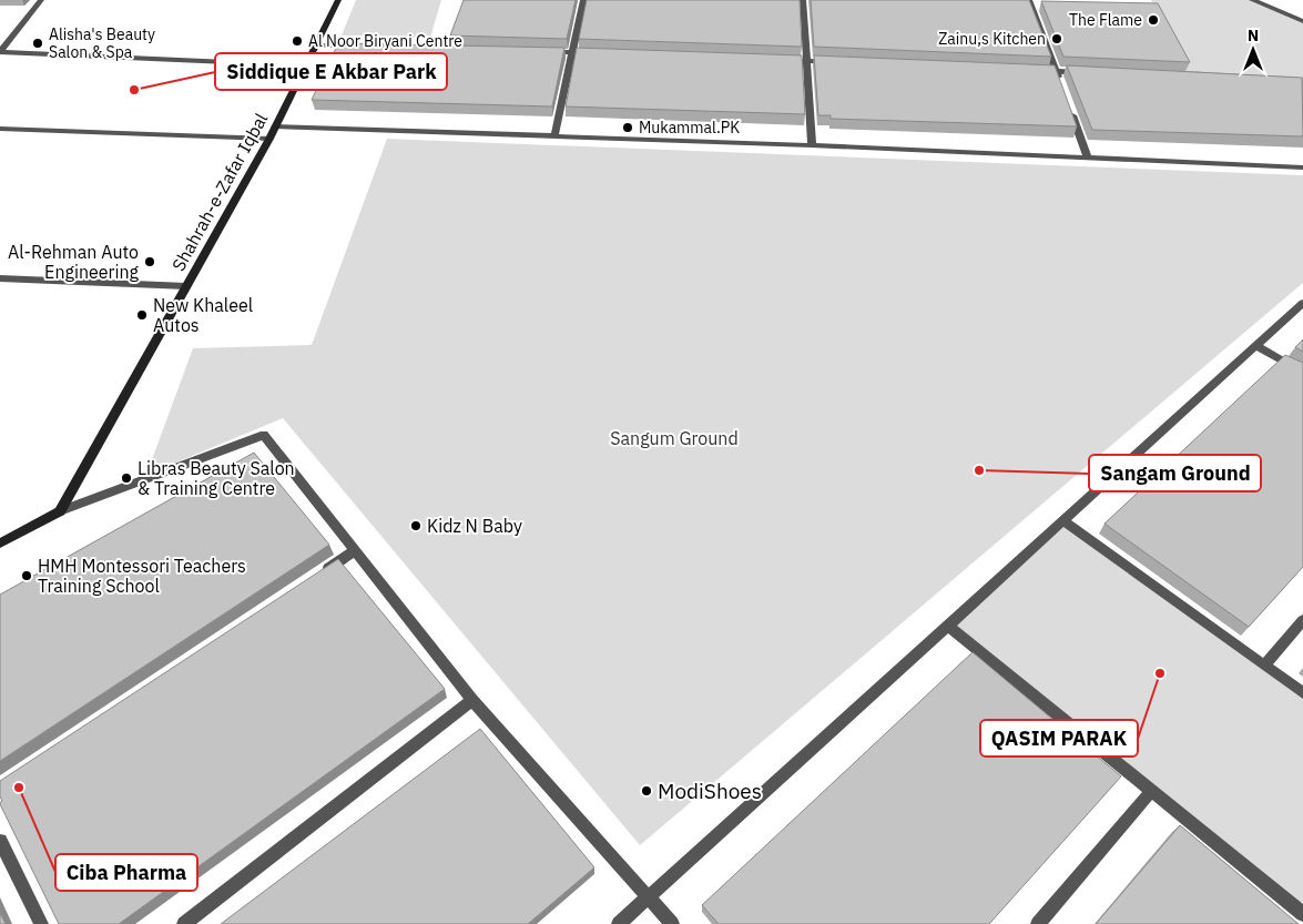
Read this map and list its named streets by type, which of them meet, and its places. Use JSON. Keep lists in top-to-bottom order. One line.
{"streets":{"street":["Shahrah-e-Zafar Iqbal"]},"parks":["Sangum Ground"],"places":["The Flame","Zainu,s Kitchen","Al Noor Biryani Centre","Alisha's Beauty Salon & Spa","Siddique E Akbar Park","Mukammal.PK","Al-Rehman Auto Engineering","New Khaleel Autos","Sangam Ground","Libras Beauty Salon & Training Centre","Kidz N Baby","HMH Montessori Teachers Training School","QASIM PARAK","Ciba Pharma","ModiShoes"],"north":"top"}
